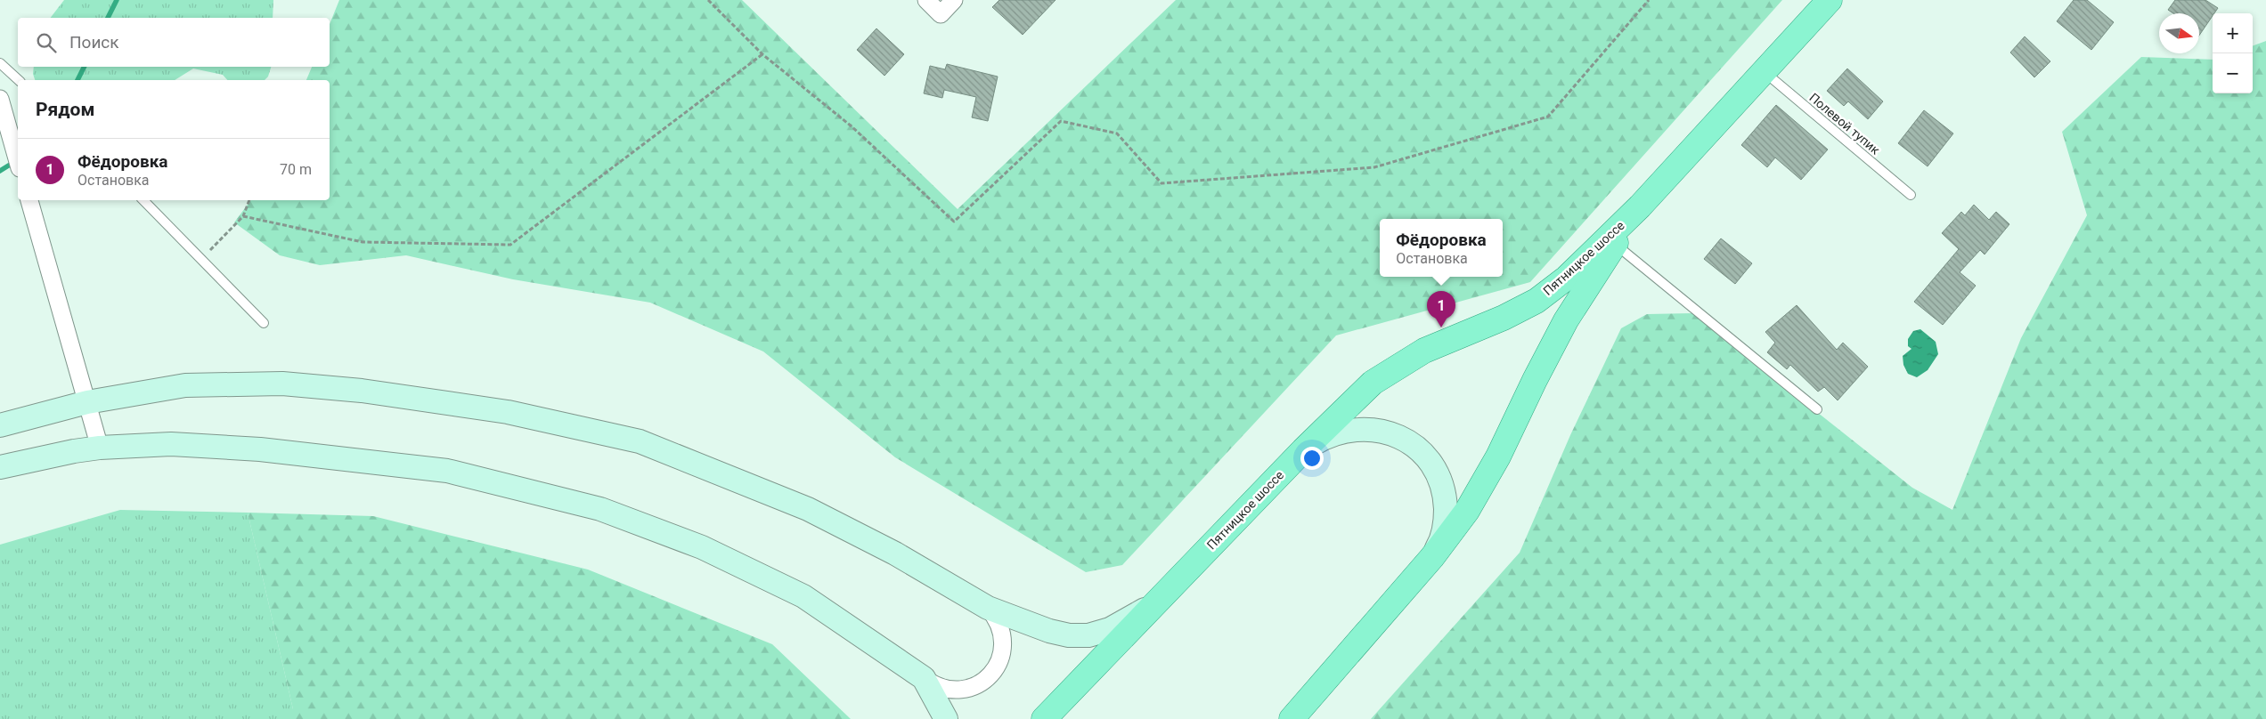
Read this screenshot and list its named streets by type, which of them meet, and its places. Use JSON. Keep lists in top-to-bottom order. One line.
{"streets":{"main road":["Пятницкое шоссе"],"lane":["Полевой тупик"]},"crossings":[["Полевой тупик","Пятницкое шоссе"]],"north":"right","page":{"map_buttons":["+","−"],"search":"Поиск","heading":"Рядом","list":[{"mark":"1","name":"Фёдоровка","note":"Остановка","value":"70 m"}],"popup":["Фёдоровка","Остановка"],"pins":"1"}}
